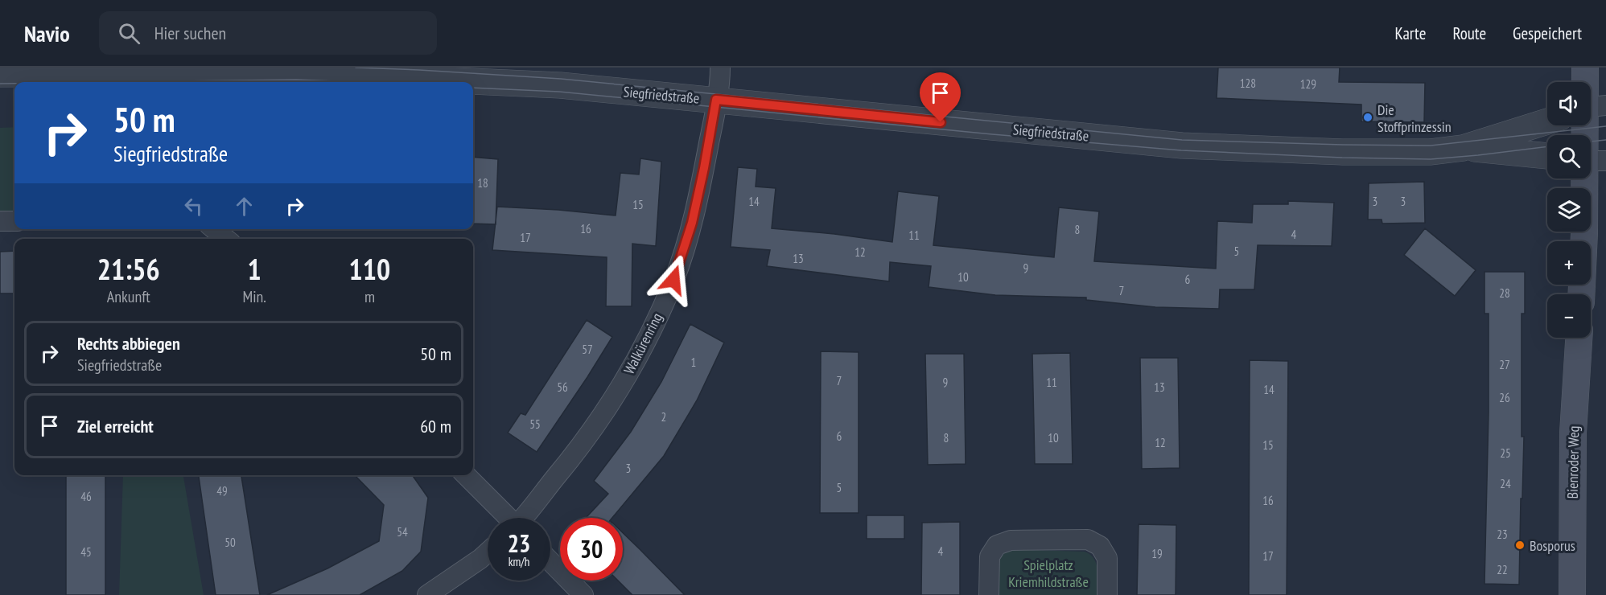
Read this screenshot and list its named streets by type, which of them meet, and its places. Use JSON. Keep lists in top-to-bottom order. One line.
{"streets":{"main road":["Bienroder Weg"],"street":["Siegfriedstraße","Walkürenring"]},"crossings":[["Siegfriedstraße","Walkürenring"]],"parks":["Spielplatz Kriemhildstraße"],"places":["Die Stoffprinzessin","Bosporus"],"house_numbers":["128","129","18","14","3","3","15","16","8","4","11","17","5","12","13","9","10","6","7","28","57","1","27","7","9","11","56","13","14","26","2","55","6","8","10","12","15","25","3","24","5","49","46","16","54","23","50","4","45","19","17","22"],"page":{"header":"Navio","search":"Hier suchen","nav":["Karte","Route","Gespeichert"],"map_buttons":["+","−"],"turn":["50 m","Siegfriedstraße"],"eta":["21:56","Ankunft","1","Min.","110","m"],"list":[{"name":"Rechts abbiegen","note":"Siegfriedstraße","value":"50 m"},{"name":"Ziel erreicht","value":"60 m"}],"speed":"23 km/h","limit":"30"}}
